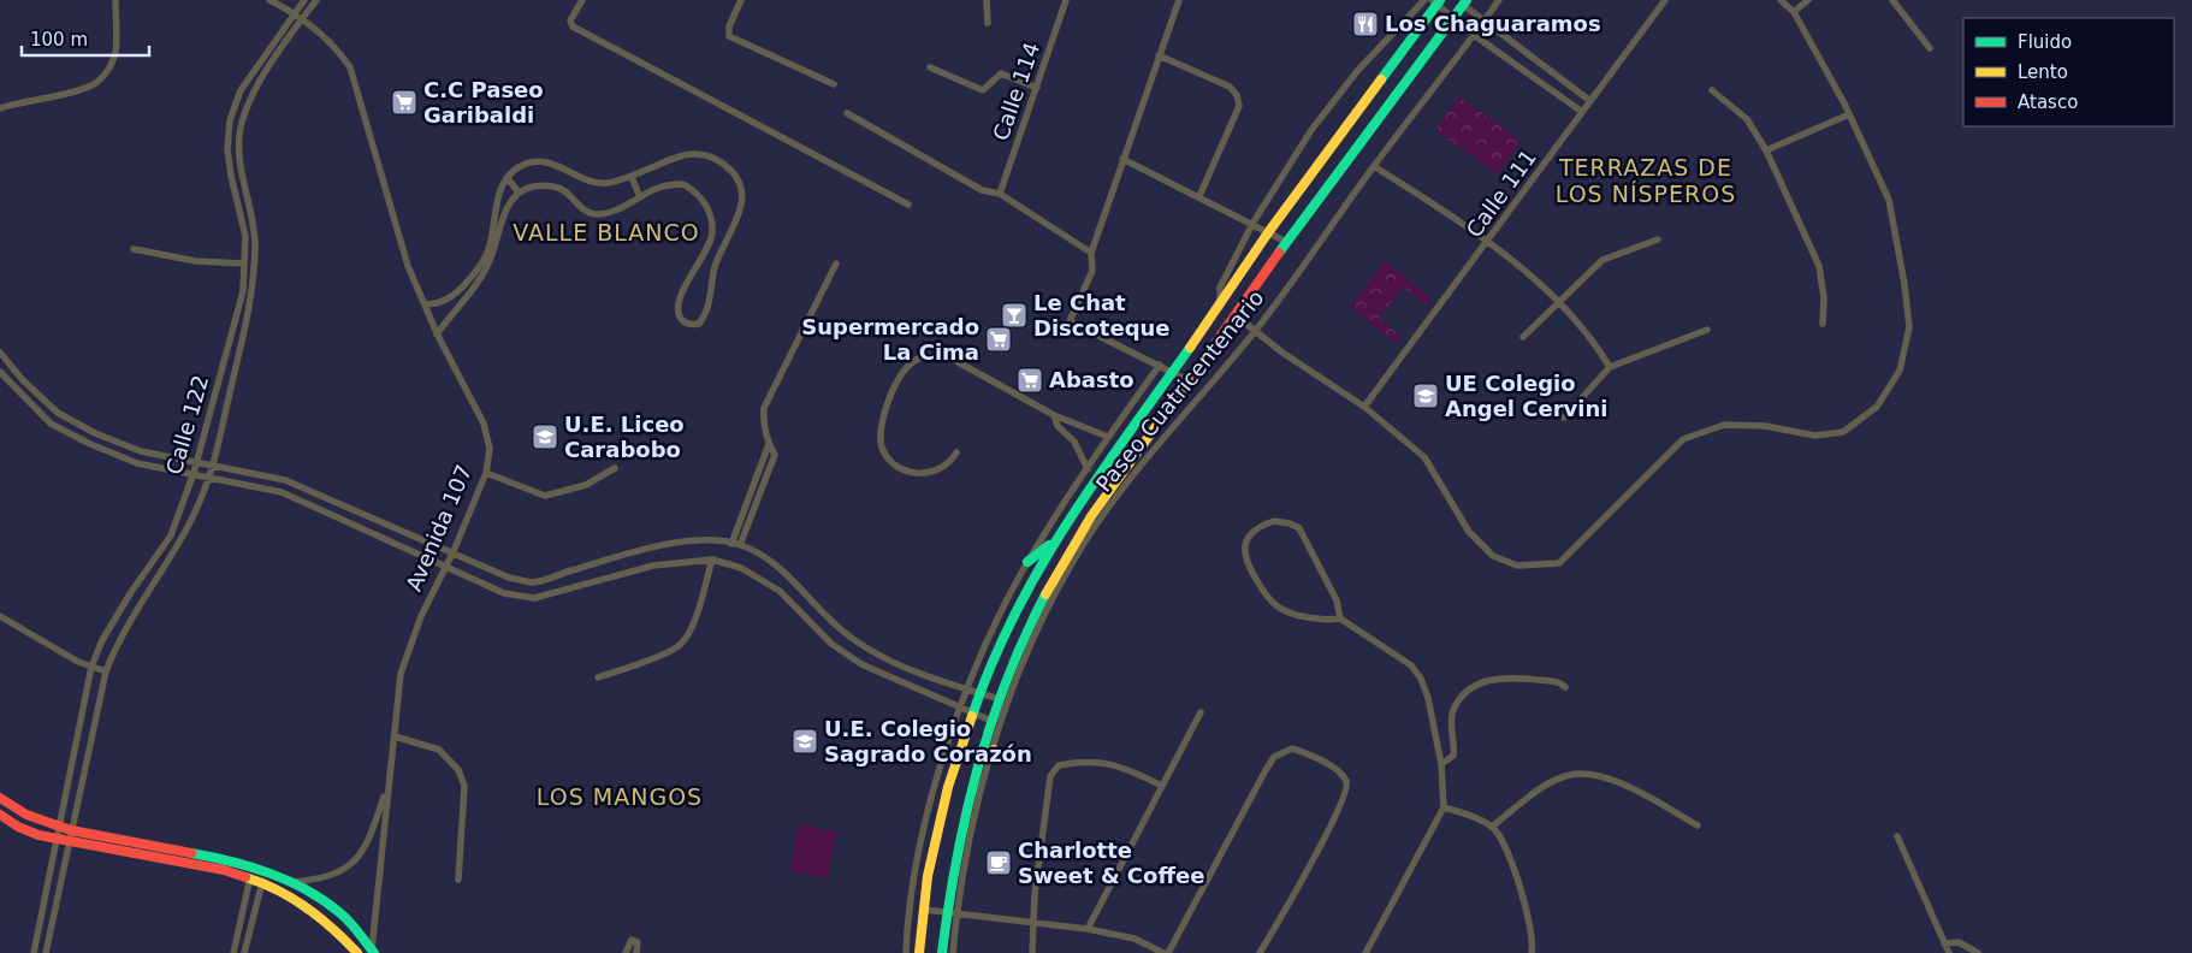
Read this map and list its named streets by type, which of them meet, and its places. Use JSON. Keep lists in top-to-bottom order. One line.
{"streets":{"street":["Calle 114","Calle 111","Paseo Cuatricentenario","Calle 122","Avenida 107"]},"crossings":[["Calle 122","Avenida 107"]],"districts":["TERRAZAS DE LOS NÍSPEROS","VALLE BLANCO","LOS MANGOS"],"places":{"restaurant":["Los Chaguaramos"],"supermarket":["C.C Paseo Garibaldi","Supermercado La Cima","Abasto"],"bar":["Le Chat Discoteque"],"school or university":["UE Colegio Angel Cervini","U.E. Liceo Carabobo","U.E. Colegio Sagrado Corazón"],"cafe":["Charlotte Sweet & Coffee"]},"legend":["Fluido","Lento","Atasco"],"scale_bar":"100 m"}
